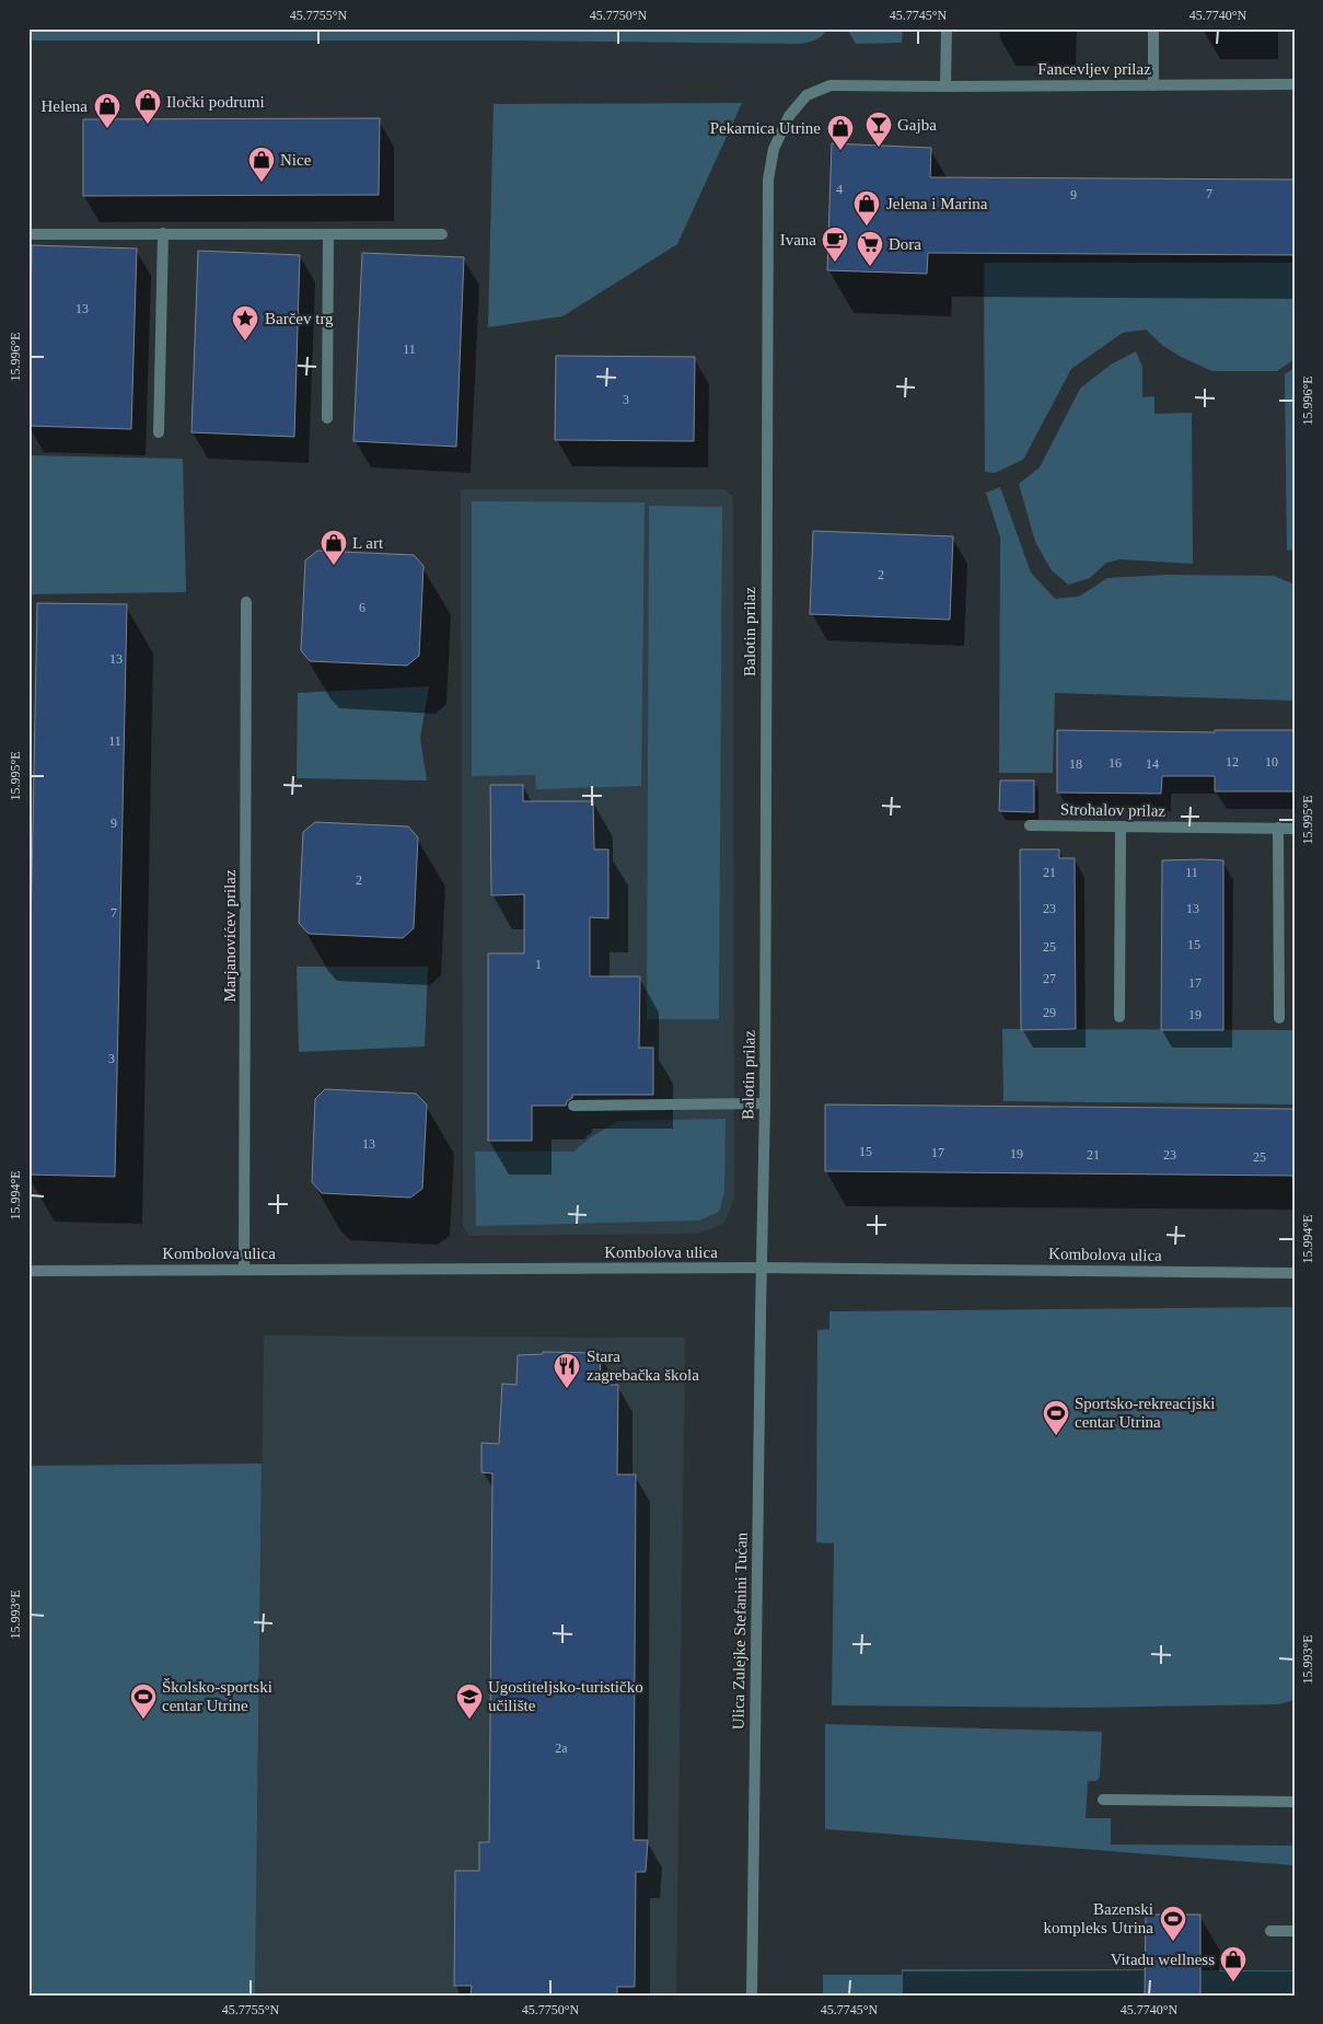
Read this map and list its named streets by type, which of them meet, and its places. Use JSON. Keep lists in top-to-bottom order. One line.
{"streets":{"street":["Fancevljev prilaz","Balotin prilaz","Strohalov prilaz","Marjanovićev prilaz","Kombolova ulica","Ulica Zulejke Stefanini Tućan"]},"crossings":[["Fancevljev prilaz","Balotin prilaz"],["Balotin prilaz","Kombolova ulica"],["Balotin prilaz","Ulica Zulejke Stefanini Tućan"],["Marjanovićev prilaz","Kombolova ulica"],["Kombolova ulica","Ulica Zulejke Stefanini Tućan"]],"places":{"shop":["Iločki podrumi","Helena","Pekarnica Utrine","Nice","Jelena i Marina","L art","Vitadu wellness"],"bar":["Gajba"],"cafe":["Ivana"],"supermarket":["Dora"],"place":["Barčev trg"],"restaurant":["Stara zagrebačka škola"],"sports":["Sportsko-rekreacijski centar Utrina","Školsko-sportski centar Utrine","Bazenski kompleks Utrina"],"school or university":["Ugostiteljsko-turističko učilište"]},"house_numbers":["4","7","9","13","11","3","2","6","13","11","12","10","16","18","14","9","21","11","2","23","13","7","15","25","1","27","17","29","19","3","13","15","17","19","21","23","25","2a"],"coordinates":["45.7755°N","45.7750°N","45.7745°N","45.7740°N","15.996°E","15.995°E","15.994°E","15.993°E"]}
